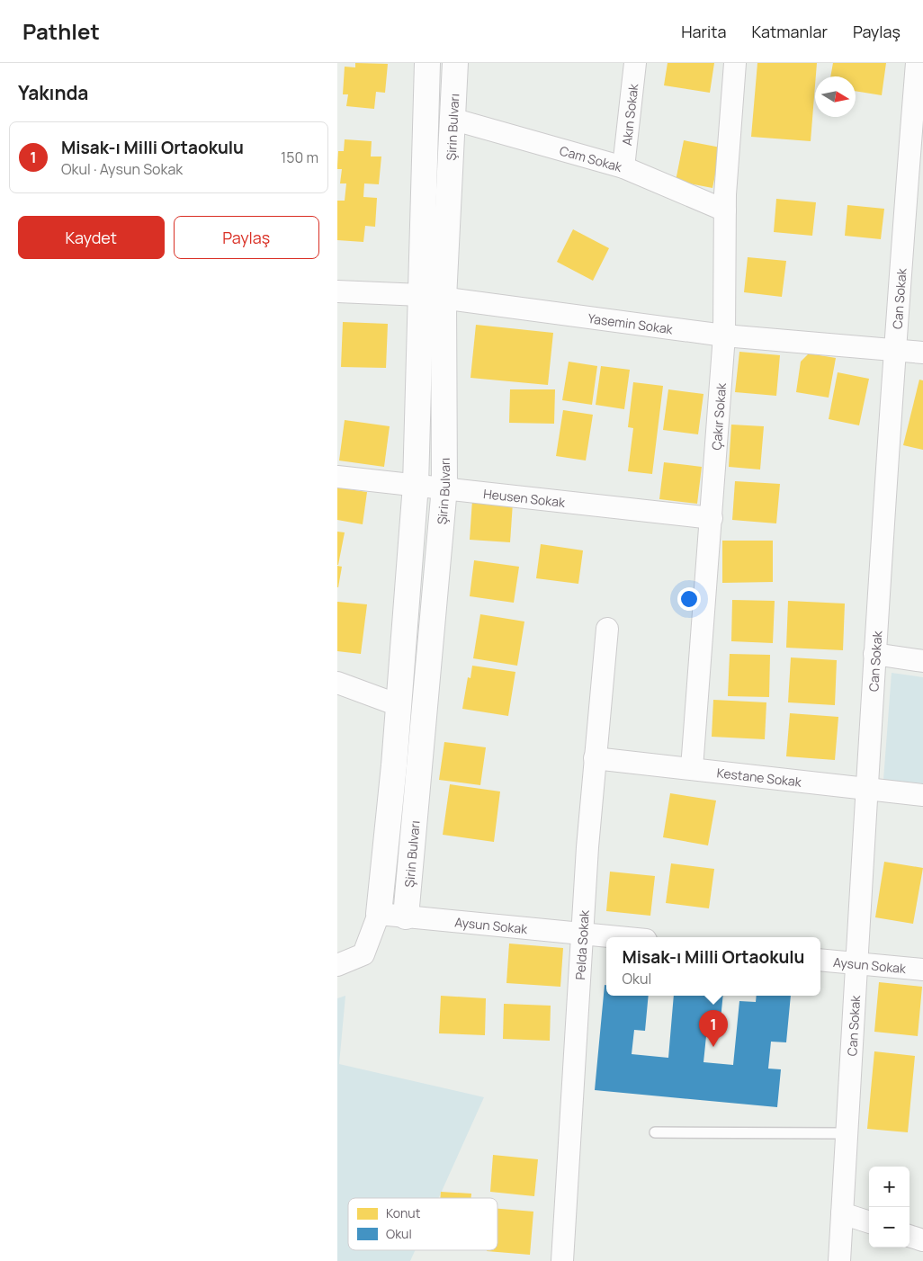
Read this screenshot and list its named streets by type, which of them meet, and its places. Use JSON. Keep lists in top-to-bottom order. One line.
{"streets":{"main road":["Şirin Bulvarı"],"street":["Akın Sokak","Cam Sokak","Can Sokak","Yasemin Sokak","Çakır Sokak","Heusen Sokak","Kestane Sokak","Aysun Sokak","Pelda Sokak"]},"crossings":[["Akın Sokak","Cam Sokak"],["Şirin Bulvarı","Cam Sokak"],["Şirin Bulvarı","Yasemin Sokak"],["Şirin Bulvarı","Heusen Sokak"],["Şirin Bulvarı","Aysun Sokak"],["Cam Sokak","Çakır Sokak"],["Can Sokak","Yasemin Sokak"],["Can Sokak","Kestane Sokak"],["Can Sokak","Aysun Sokak"],["Yasemin Sokak","Çakır Sokak"],["Çakır Sokak","Heusen Sokak"],["Çakır Sokak","Kestane Sokak"],["Kestane Sokak","Pelda Sokak"],["Aysun Sokak","Pelda Sokak"]],"legend":["Konut","Okul"],"north":"right","page":{"header":"Pathlet","nav":["Harita","Katmanlar","Paylaş"],"heading":"Yakında","list":[{"mark":"1","name":"Misak-ı Milli Ortaokulu","note":"Okul · Aysun Sokak","value":"150 m"}],"buttons":["Kaydet","Paylaş"],"popup":["Misak-ı Milli Ortaokulu","Okul"],"pins":"1","map_buttons":["+","−"]}}
